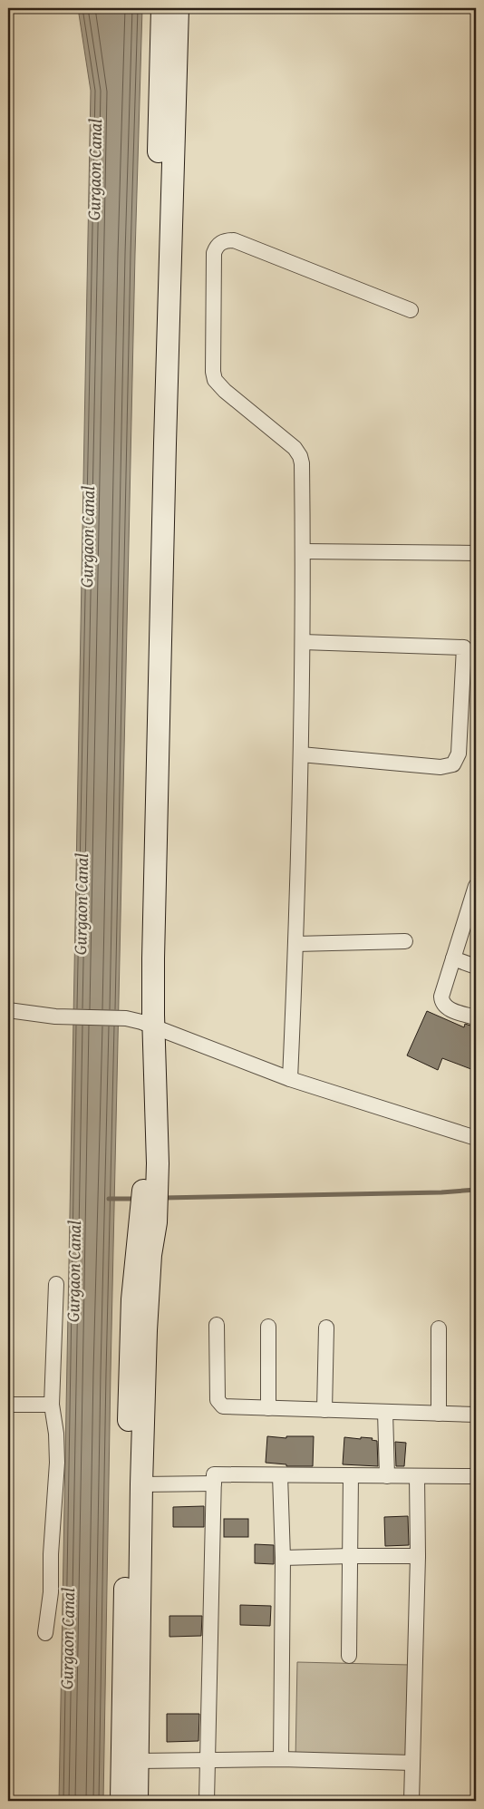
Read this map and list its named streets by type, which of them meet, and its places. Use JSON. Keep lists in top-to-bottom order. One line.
{"water":["Gurgaon Canal"]}
